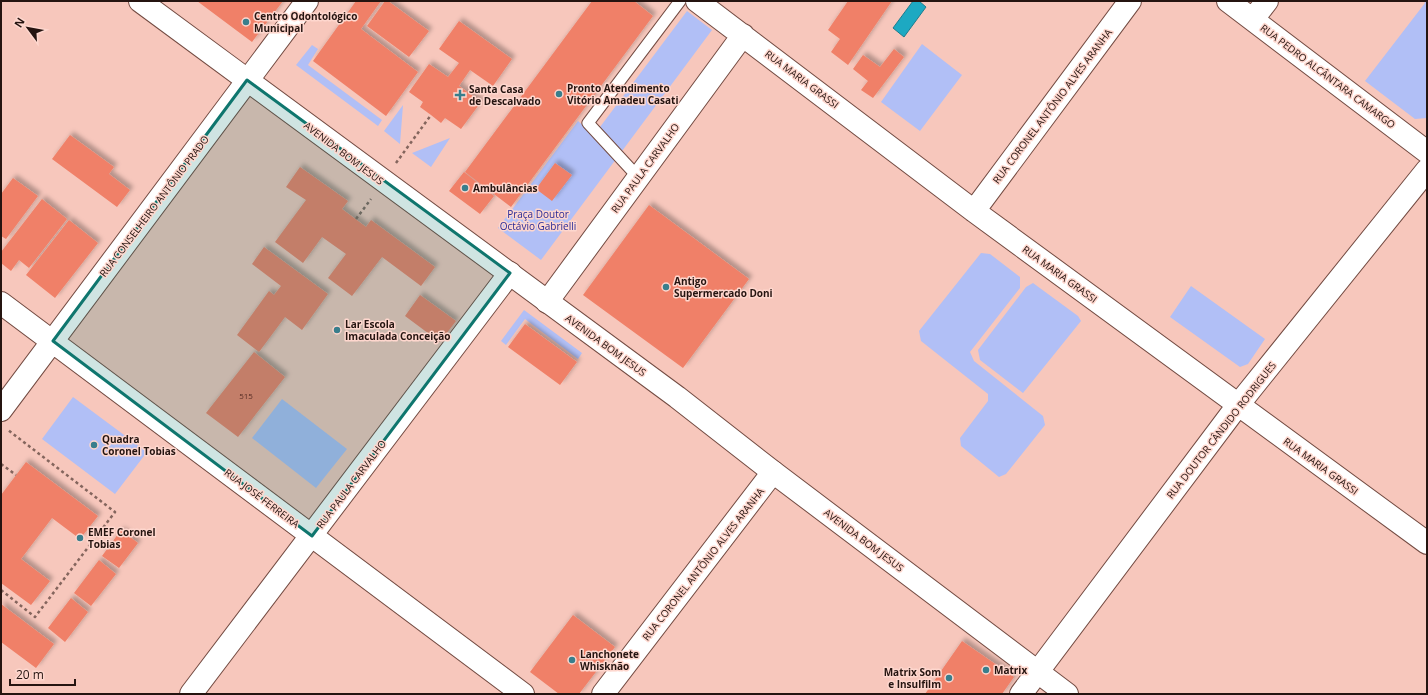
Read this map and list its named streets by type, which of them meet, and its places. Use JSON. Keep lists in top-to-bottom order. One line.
{"streets":{"street":["RUA PEDRO ALCÂNTARA CAMARGO","RUA MARIA GRASSI","RUA CORONEL ANTÔNIO ALVES ARANHA","AVENIDA BOM JESUS","RUA PAULA CARVALHO","RUA CONSELHEIRO ANTÔNIO PRADO","RUA DOUTOR CÂNDIDO RODRIGUES","RUA JOSÉ FERREIRA"]},"crossings":[["RUA MARIA GRASSI","RUA CORONEL ANTÔNIO ALVES ARANHA"],["RUA MARIA GRASSI","RUA PAULA CARVALHO"],["RUA MARIA GRASSI","RUA DOUTOR CÂNDIDO RODRIGUES"],["RUA CORONEL ANTÔNIO ALVES ARANHA","AVENIDA BOM JESUS"],["AVENIDA BOM JESUS","RUA PAULA CARVALHO"],["AVENIDA BOM JESUS","RUA CONSELHEIRO ANTÔNIO PRADO"],["AVENIDA BOM JESUS","RUA DOUTOR CÂNDIDO RODRIGUES"],["RUA PAULA CARVALHO","RUA JOSÉ FERREIRA"],["RUA CONSELHEIRO ANTÔNIO PRADO","RUA JOSÉ FERREIRA"]],"parks":["Praça Doutor Octávio Gabrielli"],"places":{"other":["Centro Odontológico Municipal","Pronto Atendimento Vitório Amadeu Casati","Ambulâncias","Antigo Supermercado Doni","Lar Escola Imaculada Conceição","Quadra Coronel Tobias","EMEF Coronel Tobias","Lanchonete Whisknão","Matrix","Matrix Som e Insulfilm"],"health":["Santa Casa de Descalvado"]},"house_numbers":["515"],"scale_bar":"20 m","north":"top left"}
